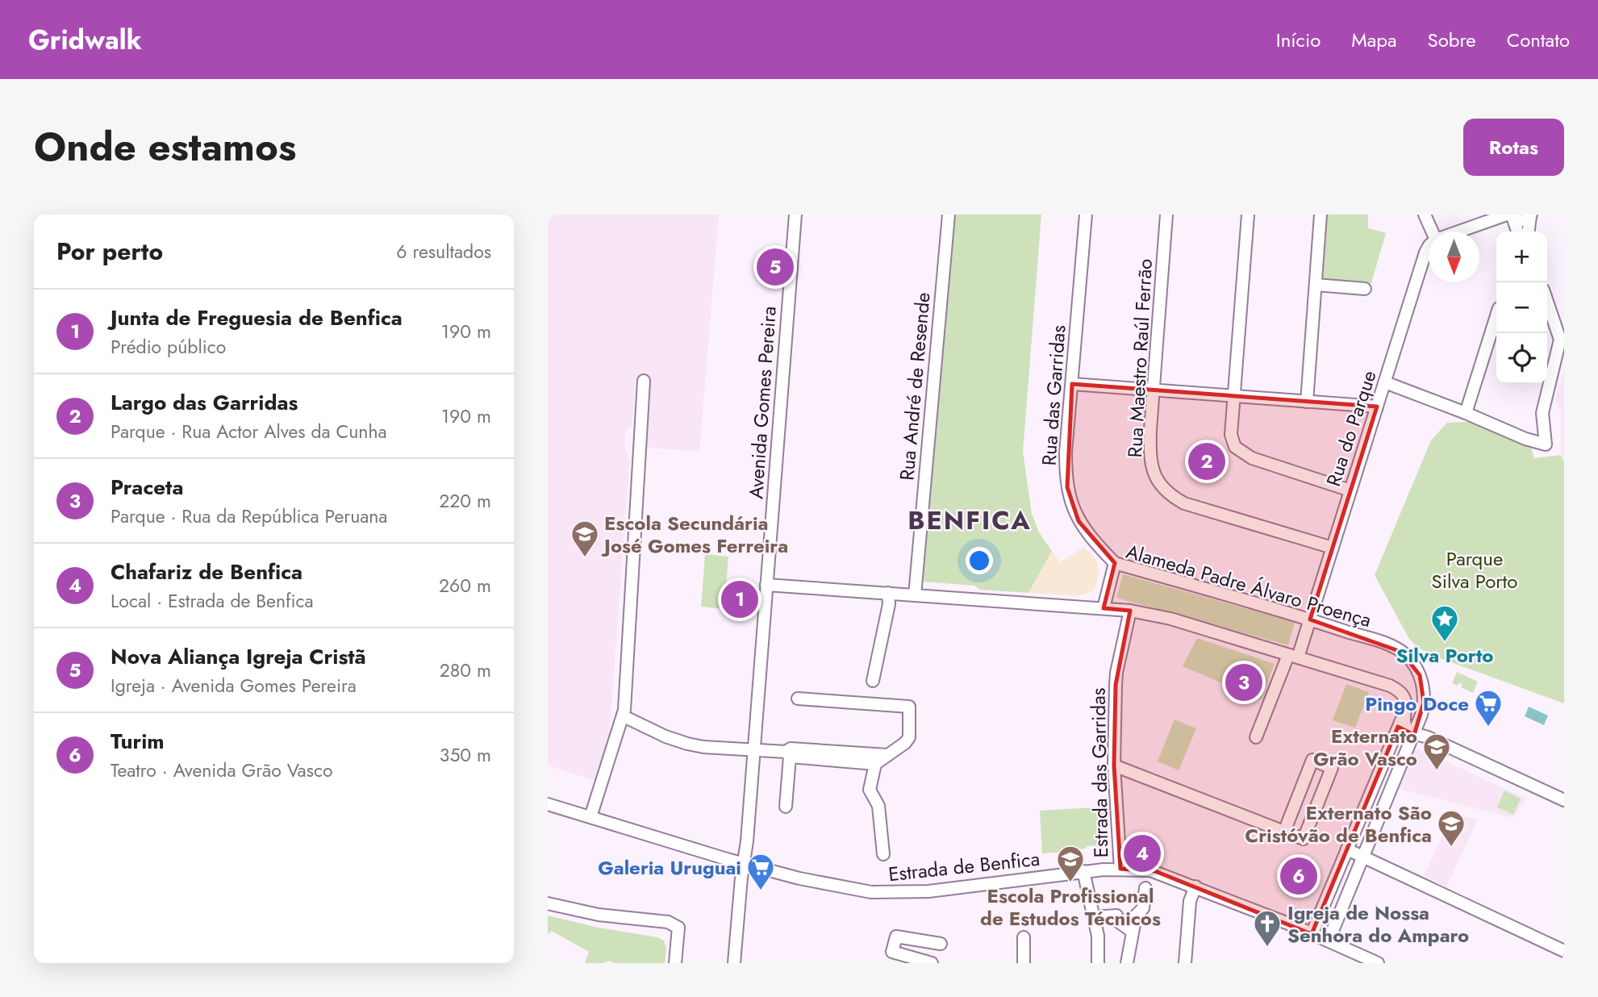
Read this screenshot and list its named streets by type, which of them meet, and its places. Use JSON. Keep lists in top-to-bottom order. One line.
{"streets":{"street":["Rua Maestro Raúl Ferrão","Rua André de Resende","Rua das Garridas","Avenida Gomes Pereira","Rua do Parque","Alameda Padre Álvaro Proença","Estrada das Garridas","Estrada de Benfica"]},"crossings":[["Rua Maestro Raúl Ferrão","Rua do Parque"],["Rua das Garridas","Alameda Padre Álvaro Proença"],["Avenida Gomes Pereira","Estrada de Benfica"],["Rua do Parque","Alameda Padre Álvaro Proença"],["Alameda Padre Álvaro Proença","Estrada de Benfica"],["Estrada das Garridas","Estrada de Benfica"]],"districts":["BENFICA"],"parks":["Parque Silva Porto"],"places":{"school or university":["Escola Secundária José Gomes Ferreira","Externato Grão Vasco","Externato São Cristóvão de Benfica","Escola Profissional de Estudos Técnicos"],"place":["Silva Porto"],"supermarket":["Pingo Doce","Galeria Uruguai"],"church":["Igreja de Nossa Senhora do Amparo"]},"north":"bottom","page":{"header":"Gridwalk","nav":["Início","Mapa","Sobre","Contato"],"title":"Onde estamos","buttons":"Rotas","heading":["Por perto","6 resultados"],"map_buttons":["+","−"],"pins":["5","2","1","3","4","6"],"list":[{"mark":"1","name":"Junta de Freguesia de Benfica","note":"Prédio público","value":"190 m"},{"mark":"2","name":"Largo das Garridas","note":"Parque · Rua Actor Alves da Cunha","value":"190 m"},{"mark":"3","name":"Praceta","note":"Parque · Rua da República Peruana","value":"220 m"},{"mark":"4","name":"Chafariz de Benfica","note":"Local · Estrada de Benfica","value":"260 m"},{"mark":"5","name":"Nova Aliança Igreja Cristã","note":"Igreja · Avenida Gomes Pereira","value":"280 m"},{"mark":"6","name":"Turim","note":"Teatro · Avenida Grão Vasco","value":"350 m"}]}}
